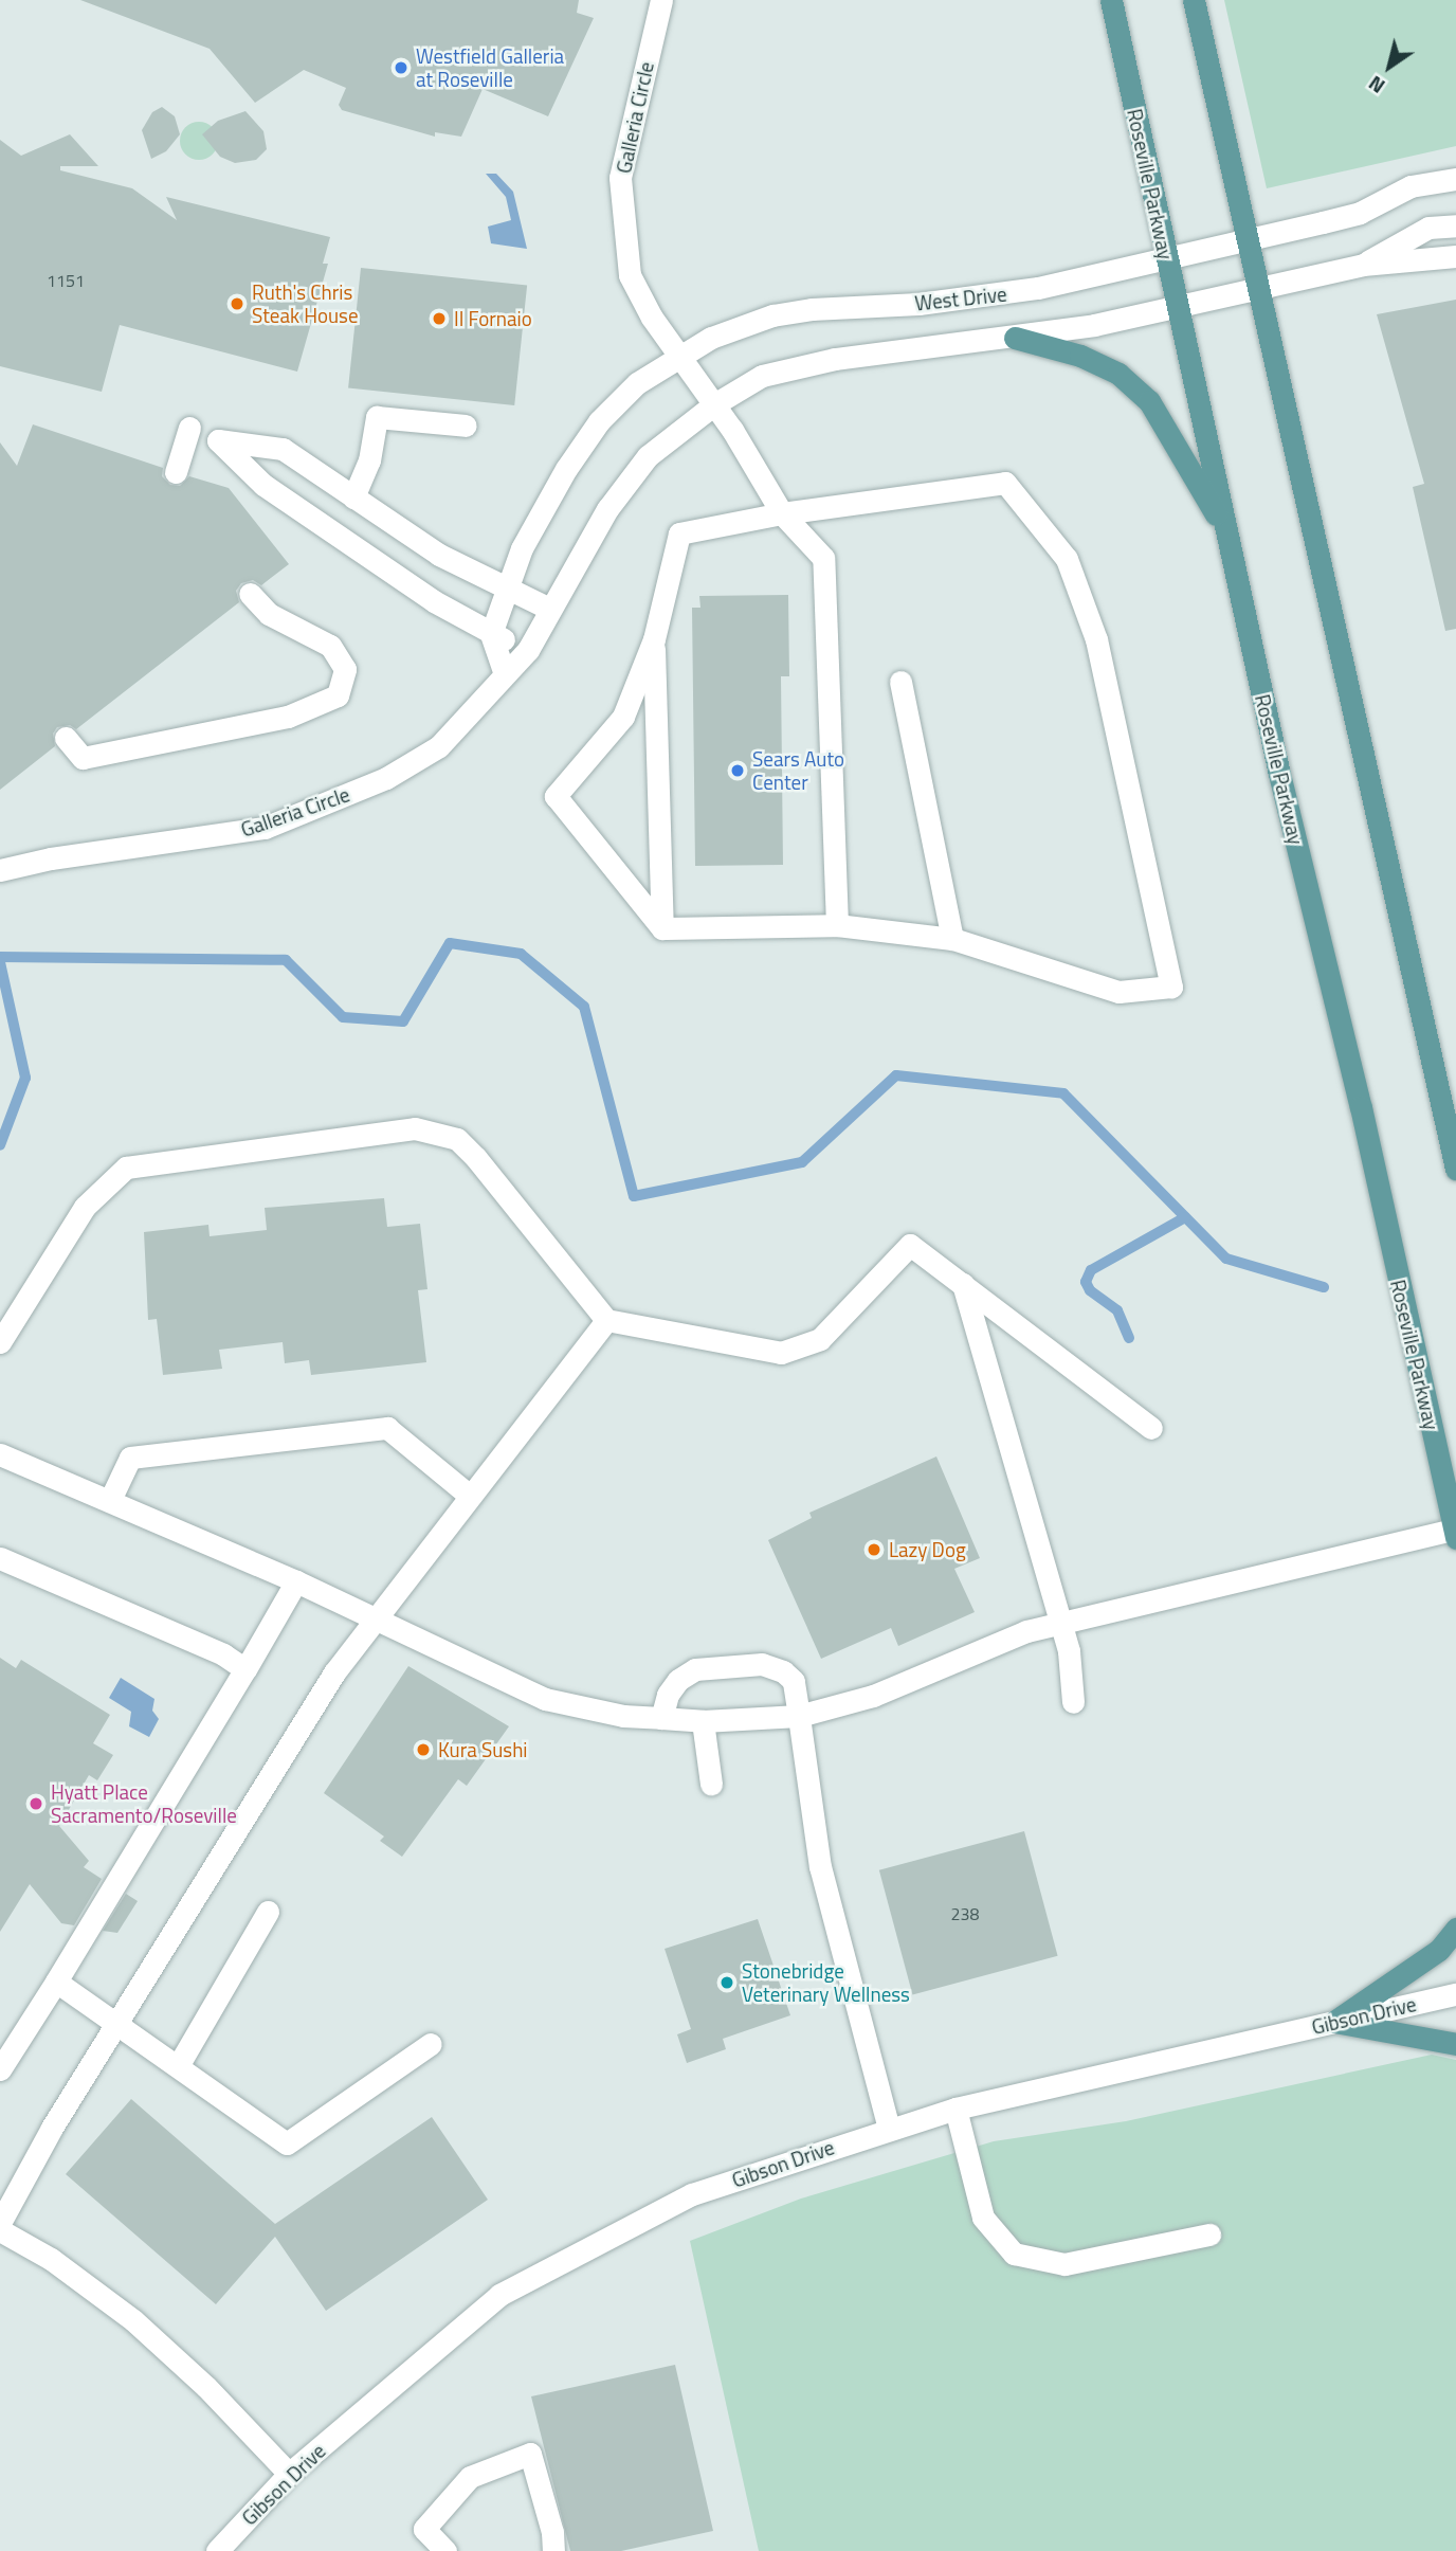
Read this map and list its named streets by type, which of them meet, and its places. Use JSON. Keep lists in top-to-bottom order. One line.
{"streets":{"main road":["Roseville Parkway"],"street":["Galleria Circle","West Drive","Gibson Drive"]},"crossings":[["Galleria Circle","West Drive"],["Roseville Parkway","West Drive"]],"places":["Westfield Galleria at Roseville","Ruth's Chris Steak House","II Fornaio","Sears Auto Center","Lazy Dog","Kura Sushi","Hyatt Place Sacramento/Roseville","Stonebridge Veterinary Wellness"],"house_numbers":["1151","238"],"north":"bottom left"}
